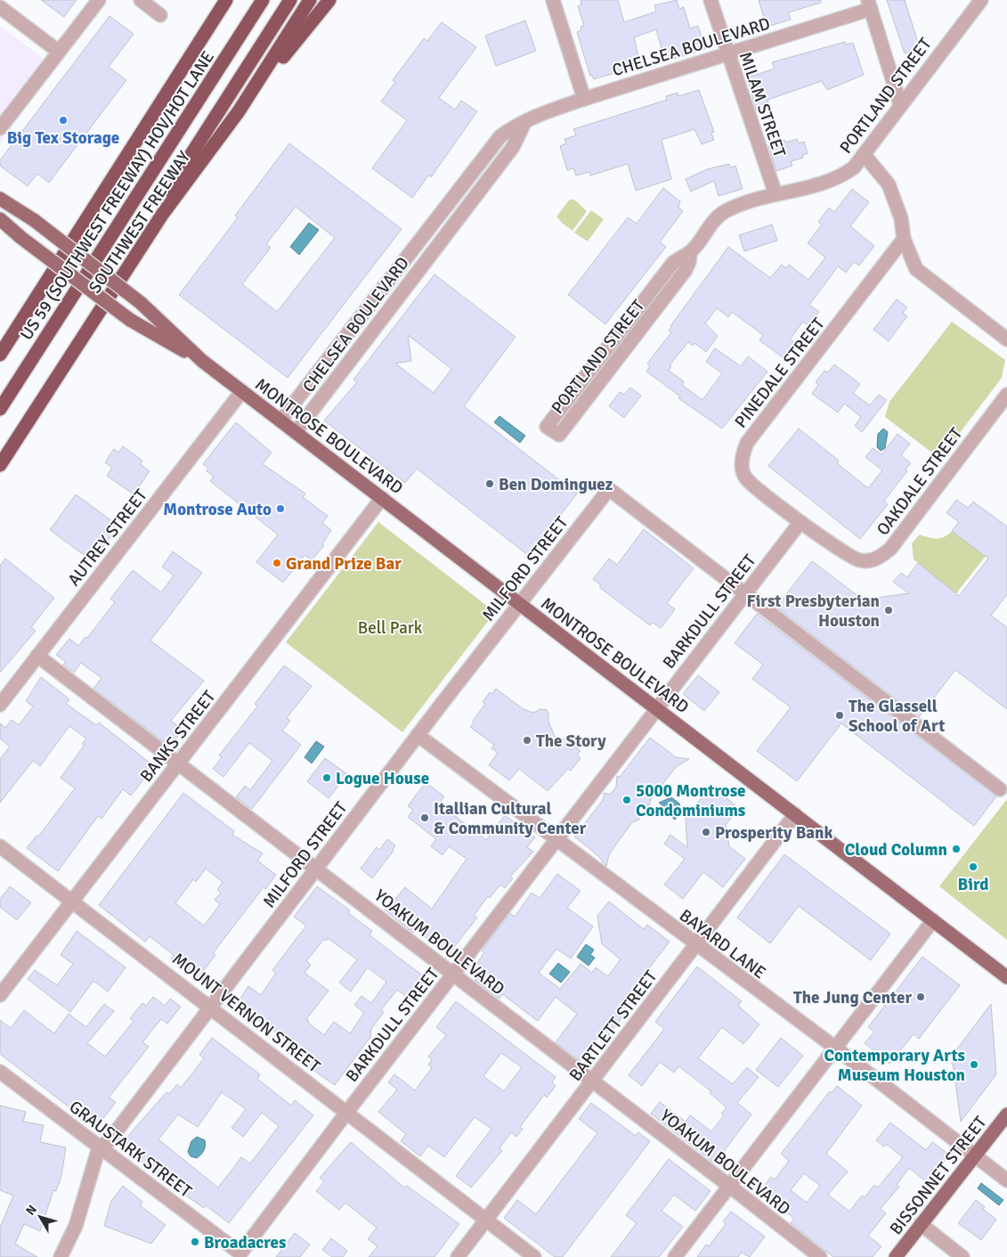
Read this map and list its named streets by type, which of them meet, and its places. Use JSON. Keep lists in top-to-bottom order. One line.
{"streets":{"highway":["US 59 (SOUTHWEST FREEWAY) HOV/HOT LANE","SOUTHWEST FREEWAY"],"main road":["MONTROSE BOULEVARD","BISSONNET STREET"],"street":["CHELSEA BOULEVARD","PORTLAND STREET","MILAM STREET","PINEDALE STREET","OAKDALE STREET","AUTREY STREET","MILFORD STREET","BARKDULL STREET","BANKS STREET","YOAKUM BOULEVARD","BAYARD LANE","MOUNT VERNON STREET","BARTLETT STREET","GRAUSTARK STREET"]},"crossings":[["CHELSEA BOULEVARD","MILAM STREET"],["CHELSEA BOULEVARD","MONTROSE BOULEVARD"],["PORTLAND STREET","MILAM STREET"],["PINEDALE STREET","OAKDALE STREET"],["PINEDALE STREET","BARKDULL STREET"],["MONTROSE BOULEVARD","AUTREY STREET"],["MONTROSE BOULEVARD","MILFORD STREET"],["MONTROSE BOULEVARD","BARKDULL STREET"],["MONTROSE BOULEVARD","BANKS STREET"],["MONTROSE BOULEVARD","BARTLETT STREET"],["OAKDALE STREET","BARKDULL STREET"],["AUTREY STREET","YOAKUM BOULEVARD"],["MILFORD STREET","BARKDULL STREET"],["MILFORD STREET","YOAKUM BOULEVARD"],["MILFORD STREET","BAYARD LANE"],["MILFORD STREET","MOUNT VERNON STREET"],["MILFORD STREET","GRAUSTARK STREET"],["BARKDULL STREET","YOAKUM BOULEVARD"],["BARKDULL STREET","BAYARD LANE"],["BARKDULL STREET","MOUNT VERNON STREET"],["BARKDULL STREET","GRAUSTARK STREET"],["BANKS STREET","YOAKUM BOULEVARD"],["BANKS STREET","MOUNT VERNON STREET"],["YOAKUM BOULEVARD","BARTLETT STREET"],["BAYARD LANE","BARTLETT STREET"],["BAYARD LANE","BISSONNET STREET"],["MOUNT VERNON STREET","BARTLETT STREET"]],"parks":["Bell Park"],"places":["Big Tex Storage","Ben Dominguez","Montrose Auto","Grand Prize Bar","First Presbyterian Houston","The Glassell School of Art","The Story","Logue House","5000 Montrose Condominiums","Itallian Cultural & Community Center","Prosperity Bank","Cloud Column","Bird","The Jung Center","Contemporary Arts Museum Houston","Broadacres"],"north":"top left"}
